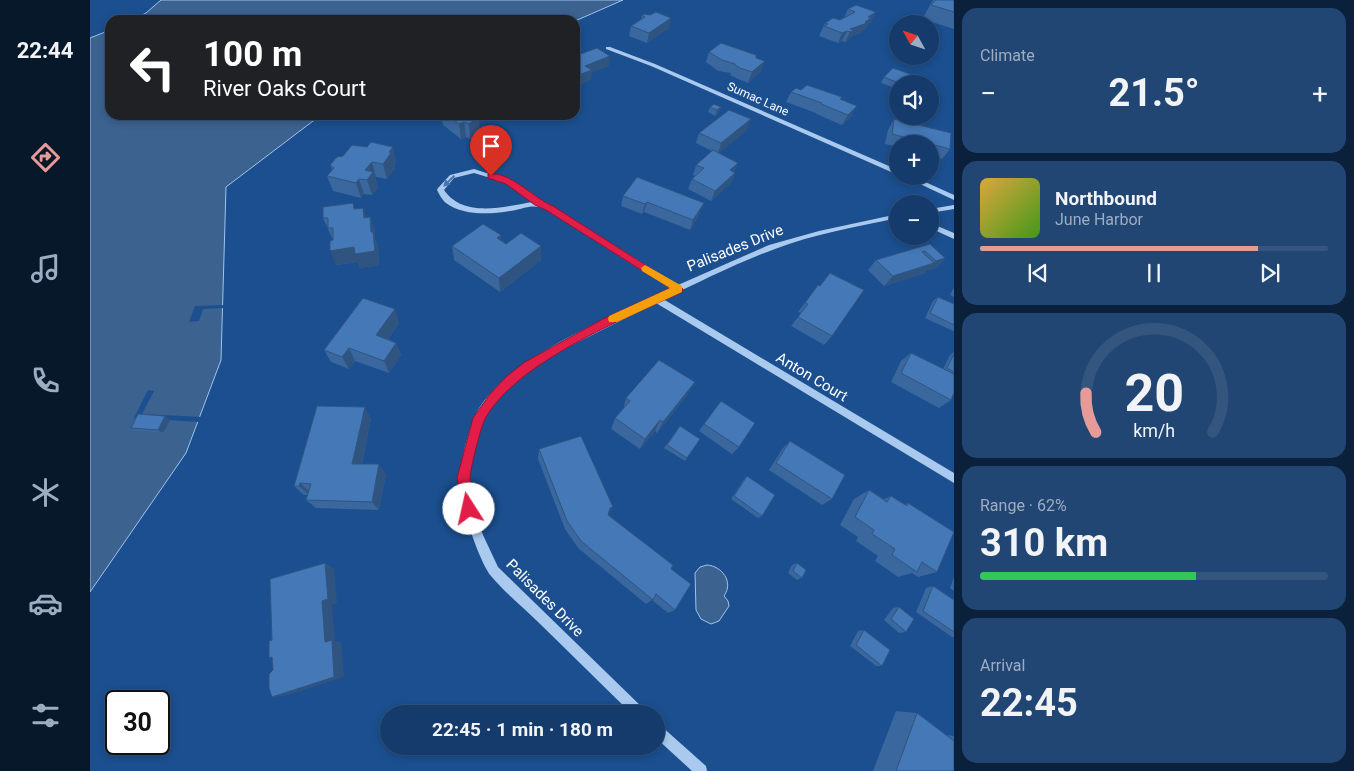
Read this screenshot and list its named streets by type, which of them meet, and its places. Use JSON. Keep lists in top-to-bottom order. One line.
{"streets":{"street":["Sumac Lane","Palisades Drive","Anton Court"]},"crossings":[["Palisades Drive","Anton Court"]],"north":"top left","page":{"tabs":"22:44","tile":["Climate",["Range · 62%","310 km"],["Arrival","22:45"]],"map_buttons":["+","−"],"turn":["100 m","River Oaks Court"],"heat":["−","21.5°","+"],"song":["Northbound","June Harbor"],"limit":"30","trip":"22:45 · 1 min · 180 m","gauge":["20","km/h"]}}
